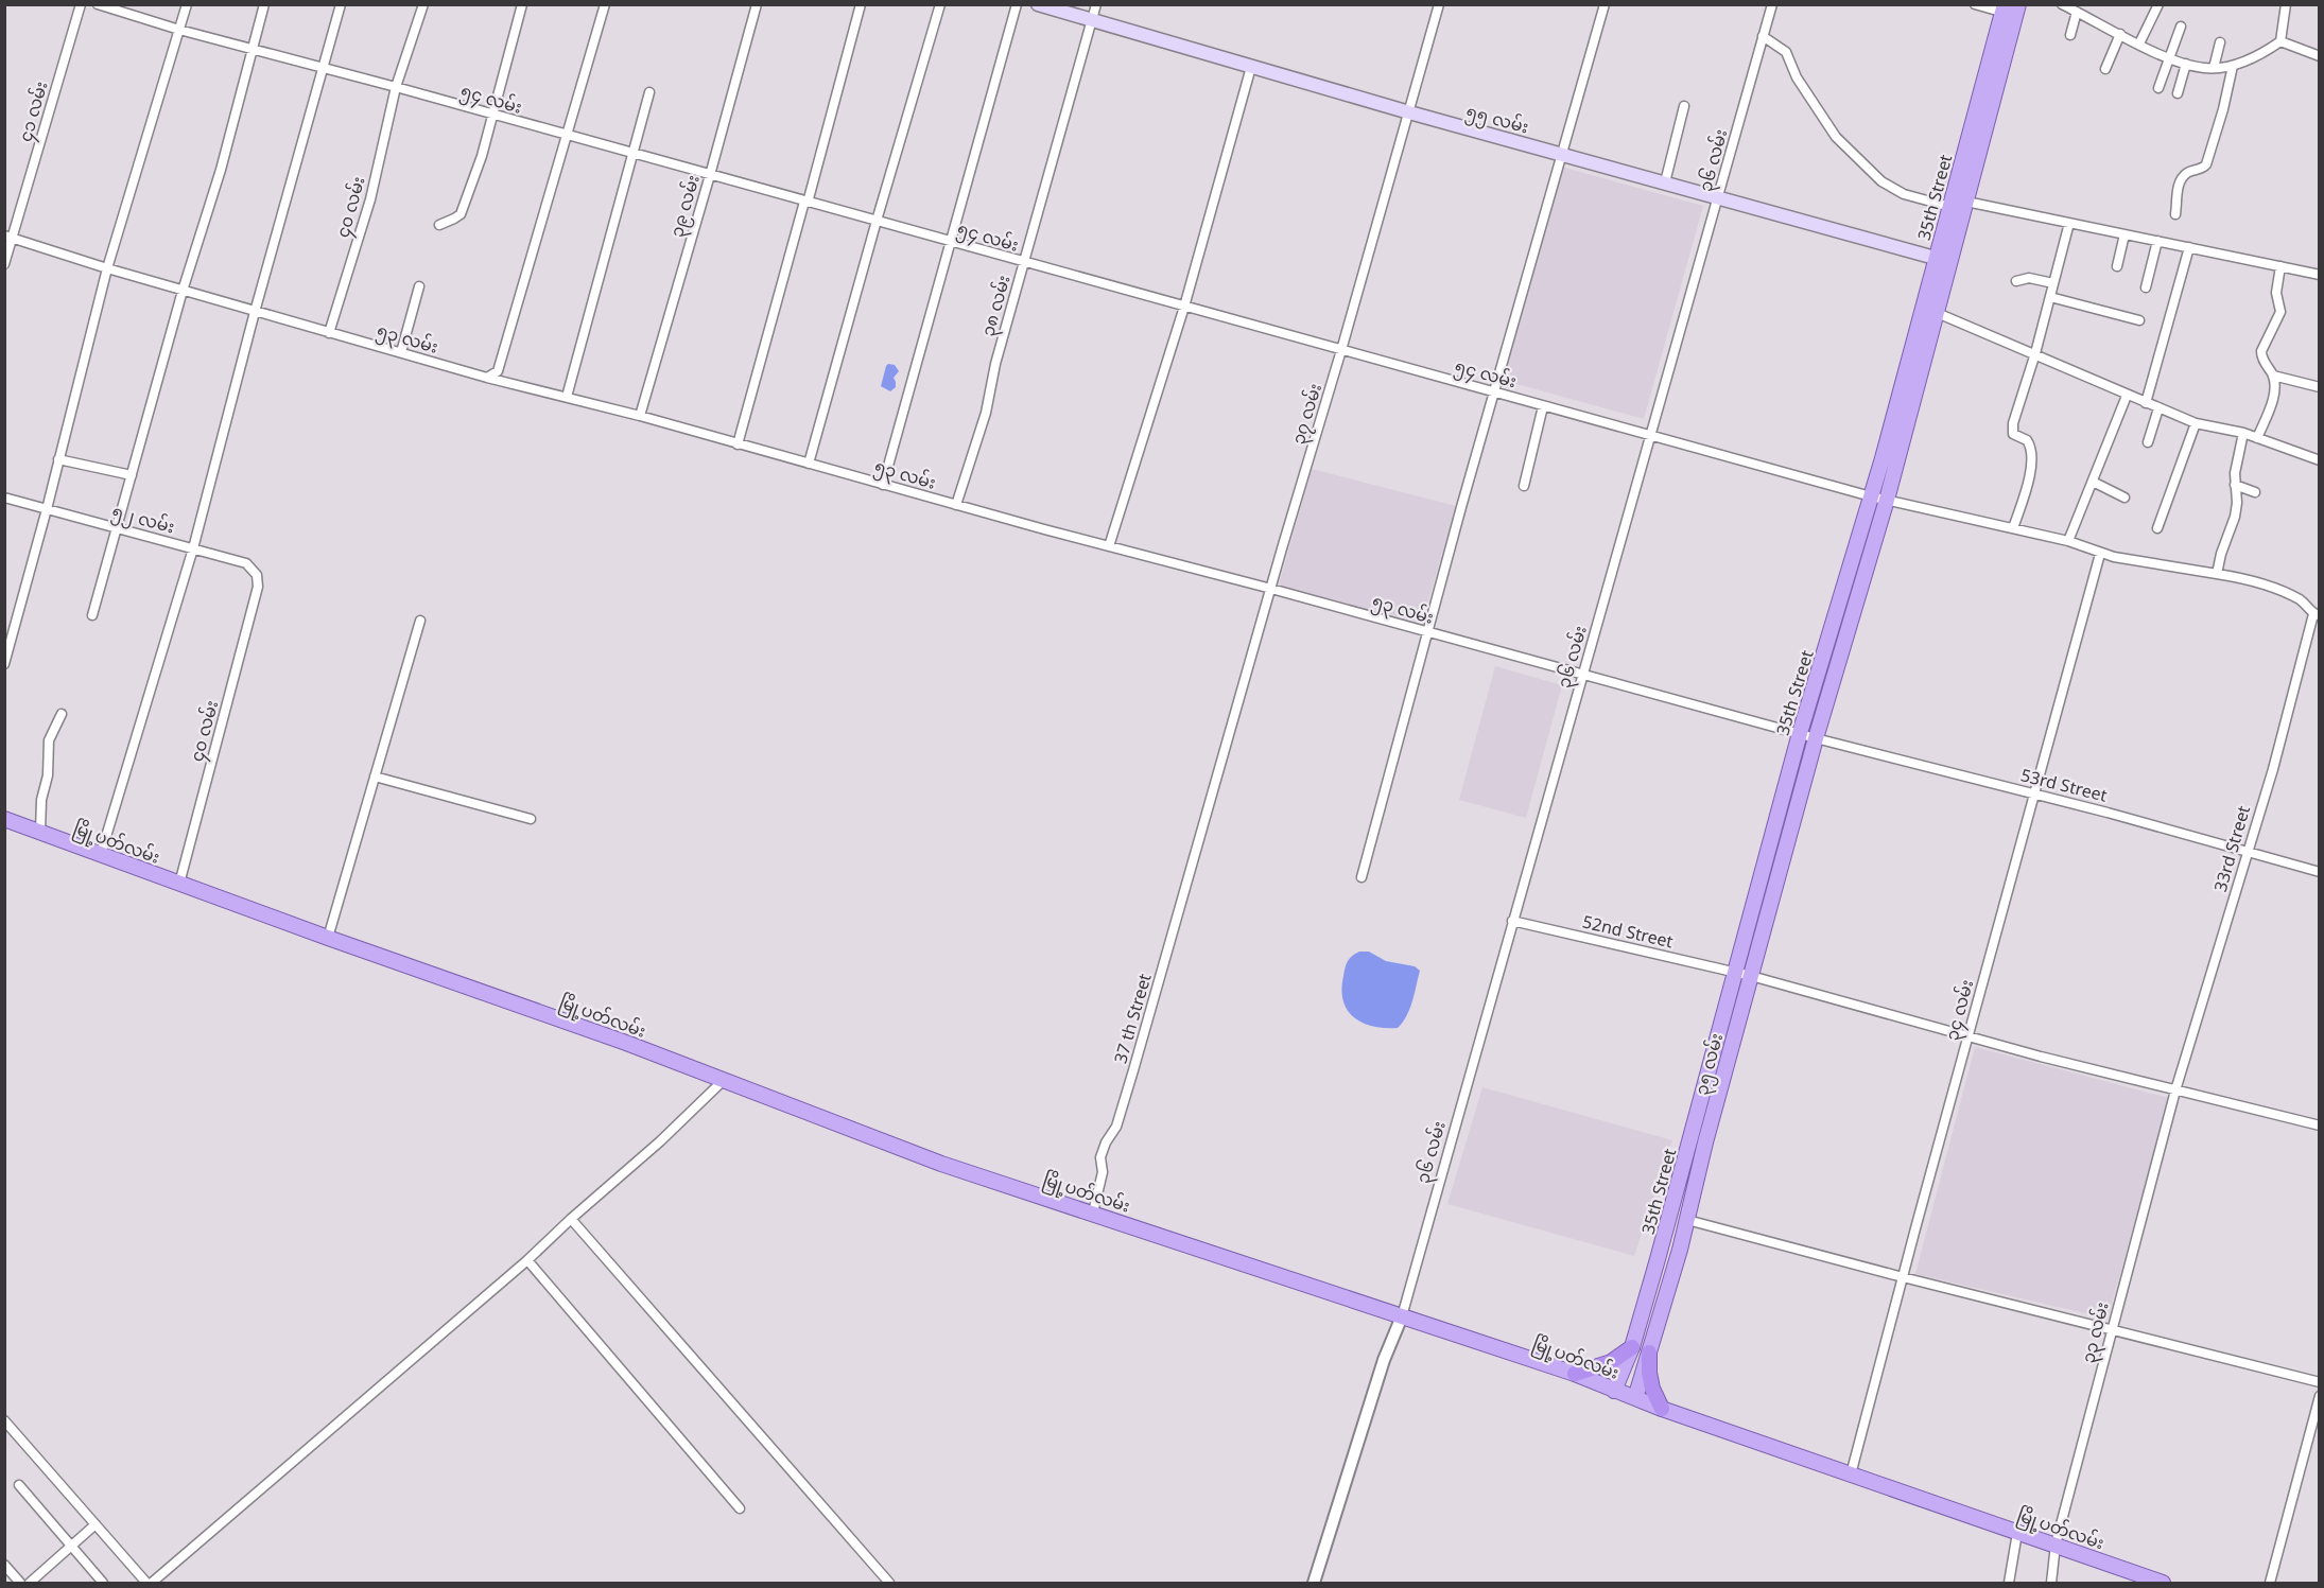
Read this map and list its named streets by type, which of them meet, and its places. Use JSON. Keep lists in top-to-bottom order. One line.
{"streets":{"main road":["၅၅ လမ်း","35th Street","မြို့ပတ်လမ်း","၃၅ လမ်း"],"street":["၅၄ လမ်း","၄၁ လမ်း","၃၆ လမ်း","၃၉ လမ်း","၄၀ လမ်း","၃၈ လမ်း","၅၃ လမ်း","၃၇ လမ်း","၅၂ လမ်း","53rd Street","33rd Street","52nd Street","၃၄ လမ်း","37 th Street","၃၃ လမ်း"]},"crossings":[["၅၄ လမ်း","၃၆ လမ်း"],["၅၄ လမ်း","35th Street"],["၅၄ လမ်း","၃၉ လမ်း"],["၅၄ လမ်း","၄၀ လမ်း"],["၅၄ လမ်း","၃၈ လမ်း"],["၅၄ လမ်း","၃၇ လမ်း"],["၅၄ လမ်း","33rd Street"],["၅၄ လမ်း","၃၄ လမ်း"],["၄၁ လမ်း","၅၃ လမ်း"],["၅၅ လမ်း","၃၆ လမ်း"],["၅၅ လမ်း","35th Street"],["၅၅ လမ်း","၃၈ လမ်း"],["၅၅ လမ်း","၃၇ လမ်း"],["၃၆ လမ်း","၅၃ လမ်း"],["၃၆ လမ်း","မြို့ပတ်လမ်း"],["၃၆ လမ်း","52nd Street"],["35th Street","၅၃ လမ်း"],["35th Street","53rd Street"],["35th Street","မြို့ပတ်လမ်း"],["35th Street","52nd Street"],["35th Street","၃၅ လမ်း"],["၃၉ လမ်း","၅၃ လမ်း"],["၄၀ လမ်း","၅၃ လမ်း"],["၄၀ လမ်း","၅၂ လမ်း"],["၄၀ လမ်း","မြို့ပတ်လမ်း"],["၃၈ လမ်း","၅၃ လမ်း"],["၅၃ လမ်း","၃၇ လမ်း"],["၅၃ လမ်း","53rd Street"],["၃၇ လမ်း","37 th Street"],["53rd Street","33rd Street"],["53rd Street","၃၄ လမ်း"],["53rd Street","၃၅ လမ်း"],["မြို့ပတ်လမ်း","၃၄ လမ်း"],["မြို့ပတ်လမ်း","37 th Street"],["မြို့ပတ်လမ်း","၃၅ လမ်း"],["မြို့ပတ်လမ်း","၃၃ လမ်း"],["33rd Street","52nd Street"],["33rd Street","၃၃ လမ်း"],["52nd Street","၃၄ လမ်း"],["52nd Street","၃၅ လမ်း"],["52nd Street","၃၃ လမ်း"]]}
